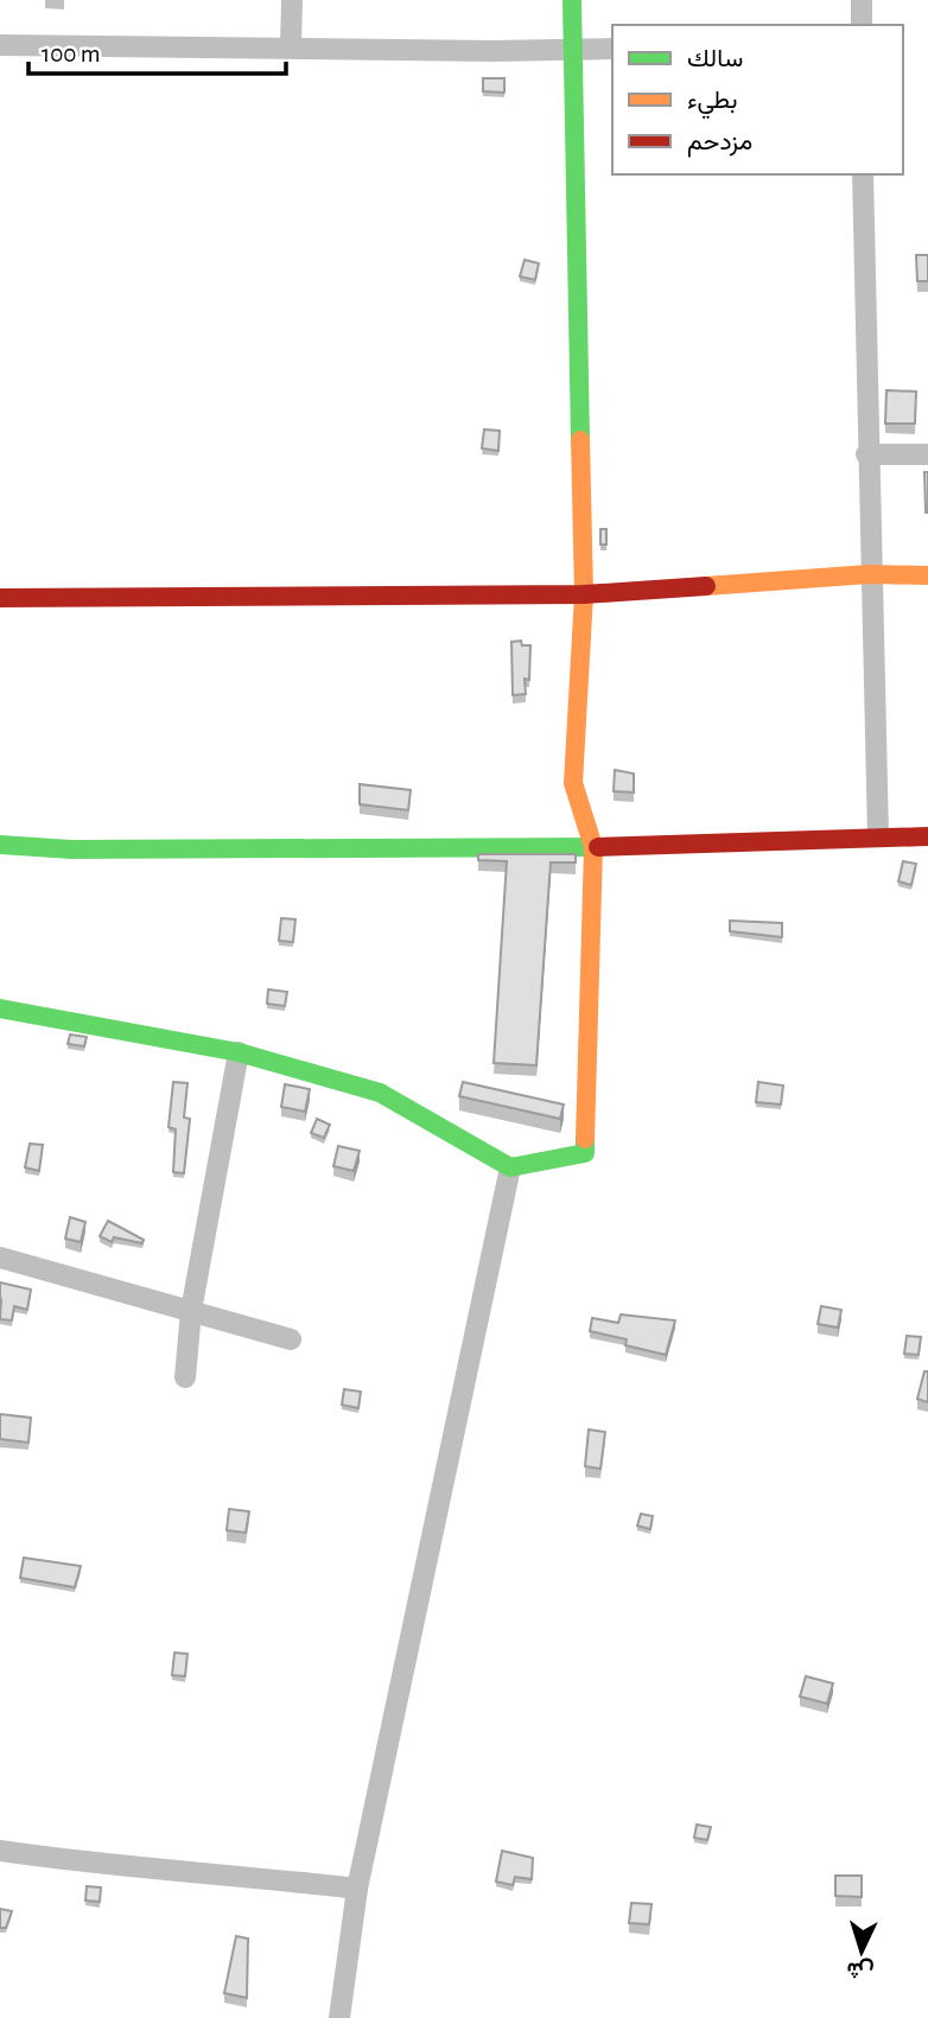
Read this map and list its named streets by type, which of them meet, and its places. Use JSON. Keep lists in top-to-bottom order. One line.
{"legend":["سالك","بطيء","مزدحم"],"scale_bar":"100 m","north":"bottom"}
